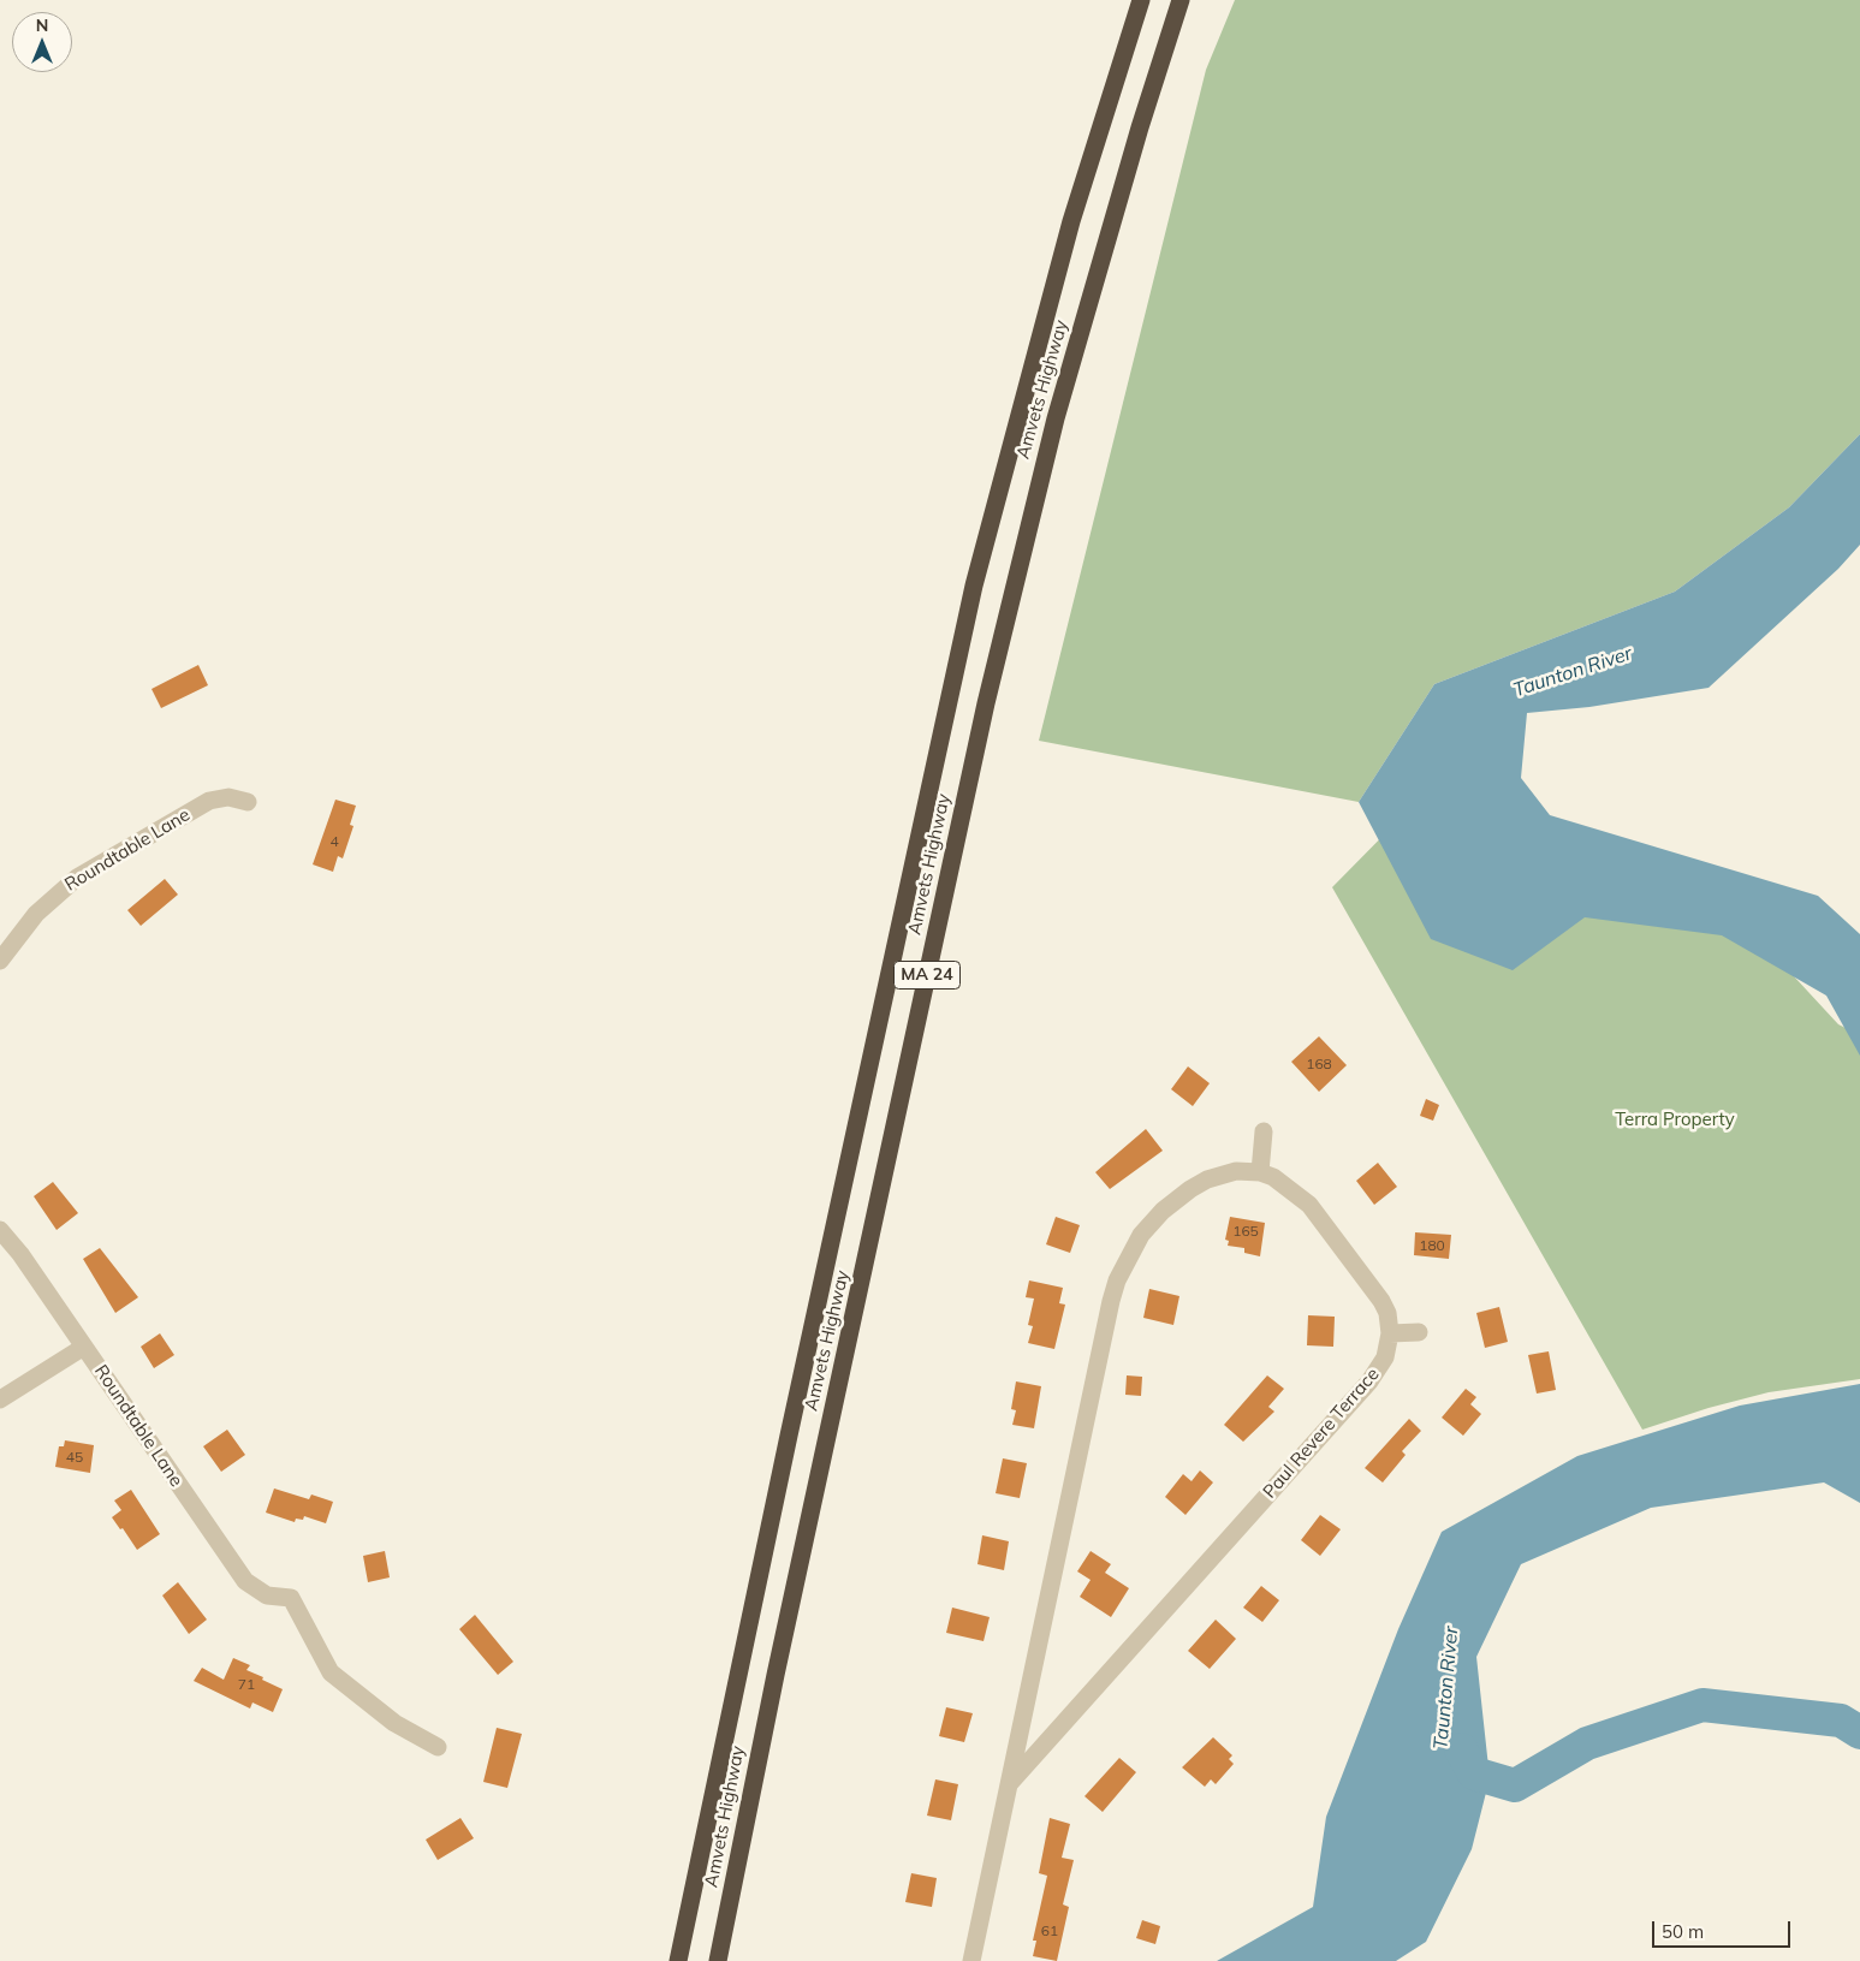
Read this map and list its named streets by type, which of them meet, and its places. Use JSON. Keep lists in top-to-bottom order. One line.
{"streets":{"highway":["Amvets Highway","MA 24"],"street":["Roundtable Lane","Paul Revere Terrace"]},"water":["Taunton River"],"parks":["Terra Property"],"house_numbers":["4","168","165","180","45","71","61"],"scale_bar":"50 m","north":"top"}
